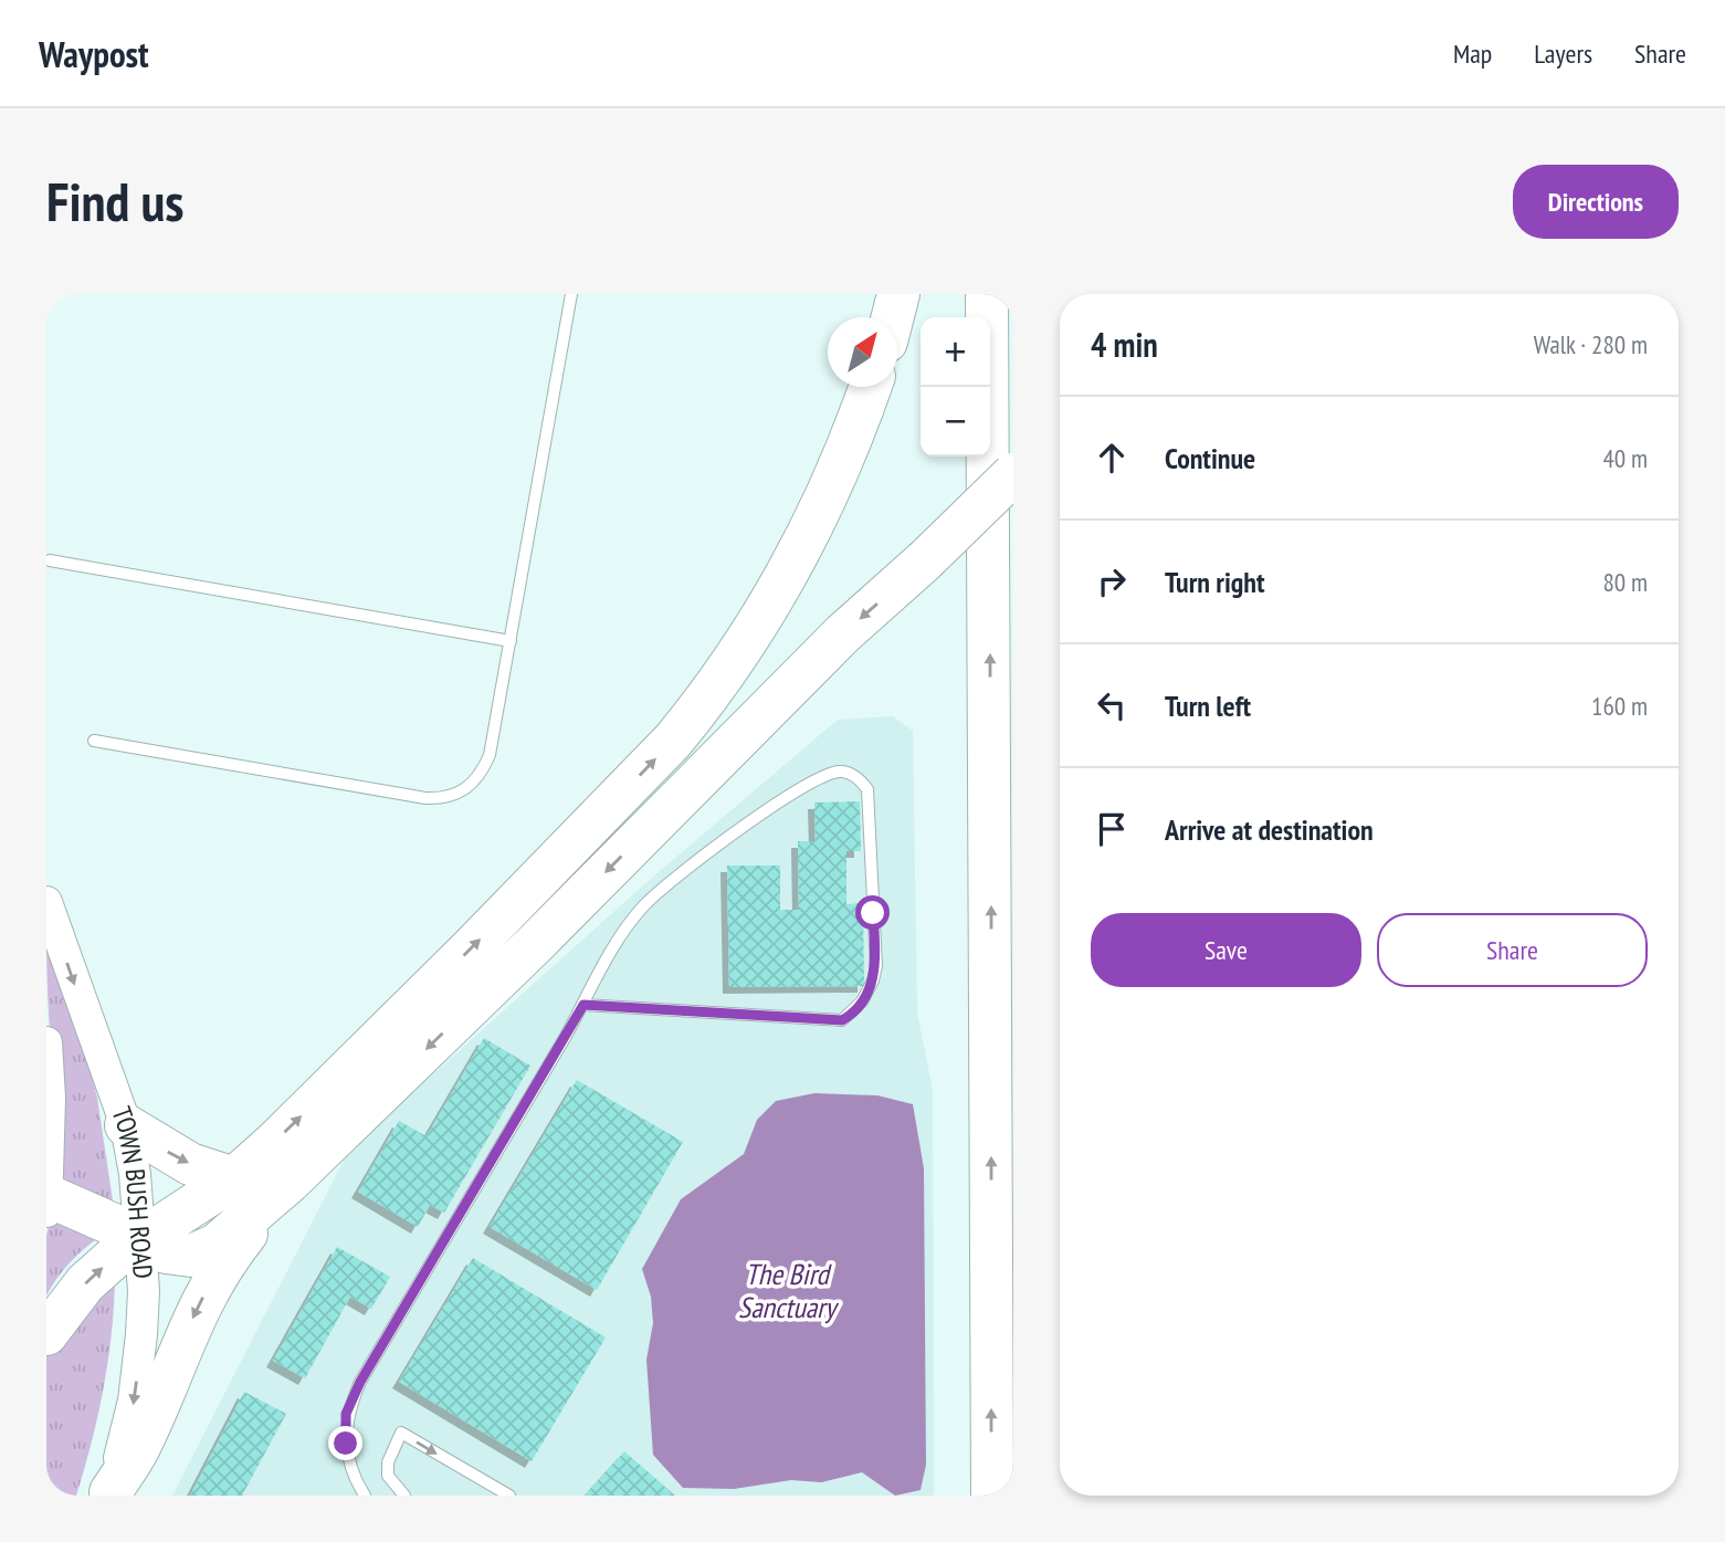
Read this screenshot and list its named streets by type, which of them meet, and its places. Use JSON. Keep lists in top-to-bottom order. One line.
{"streets":{"street":["TOWN BUSH ROAD"]},"one_way":["TOWN BUSH ROAD"],"water":["The Bird Sanctuary"],"north":"top right","page":{"header":"Waypost","nav":["Map","Layers","Share"],"buttons":["Directions",["Save","Share"]],"title":"Find us","heading":["4 min","Walk · 280 m"],"map_buttons":["+","−"],"list":[["Continue","40 m"],["Turn right","80 m"],["Turn left","160 m"],"Arrive at destination"]}}
